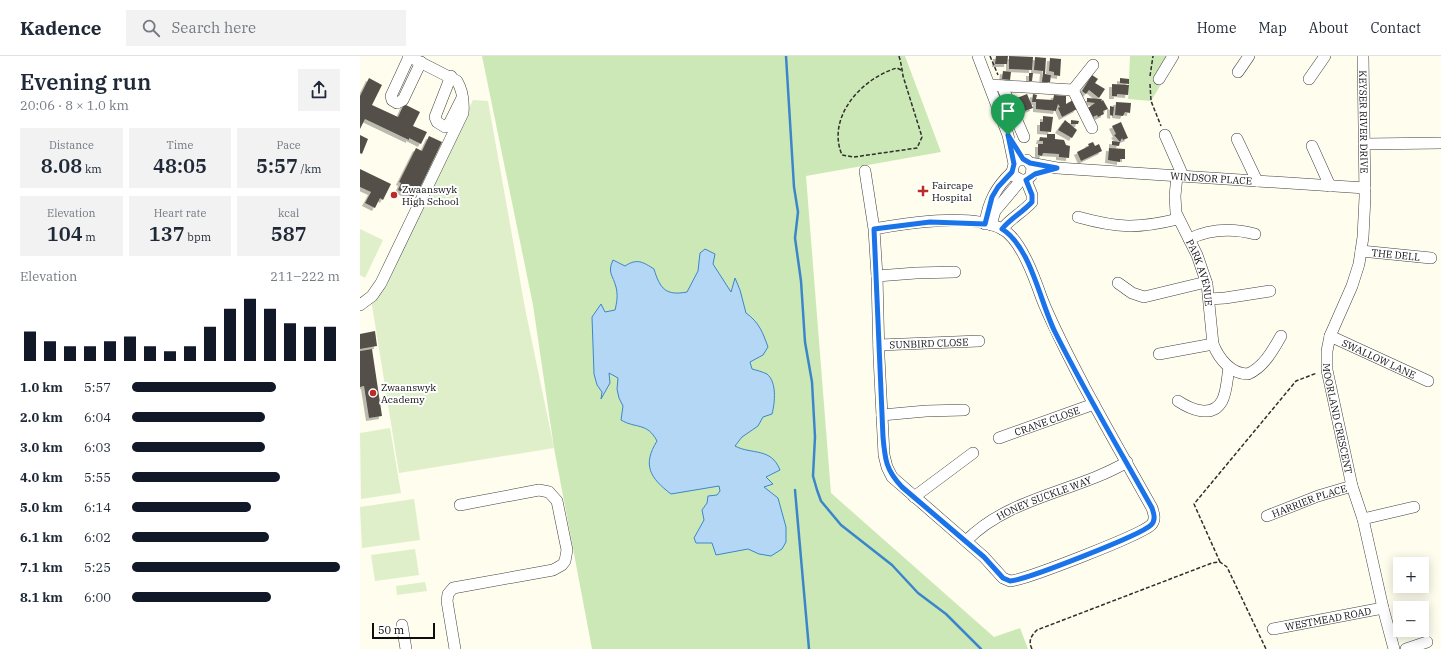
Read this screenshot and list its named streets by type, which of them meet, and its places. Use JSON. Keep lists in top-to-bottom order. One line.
{"streets":{"street":["KEYSER RIVER DRIVE","WINDSOR PLACE","THE DELL","PARK AVENUE","SUNBIRD CLOSE","SWALLOW LANE","MOORLAND CRESCENT","CRANE CLOSE","HONEY SUCKLE WAY","HARRIER PLACE","WESTMEAD ROAD"]},"crossings":[["KEYSER RIVER DRIVE","WINDSOR PLACE"],["KEYSER RIVER DRIVE","MOORLAND CRESCENT"],["WINDSOR PLACE","PARK AVENUE"],["WINDSOR PLACE","MOORLAND CRESCENT"],["THE DELL","MOORLAND CRESCENT"],["SWALLOW LANE","MOORLAND CRESCENT"],["MOORLAND CRESCENT","HARRIER PLACE"],["MOORLAND CRESCENT","WESTMEAD ROAD"]],"places":{"health":["Faircape Hospital"],"other":["Zwaanswyk High School","Zwaanswyk Academy"]},"scale_bar":"50 m","page":{"header":"Kadence","search":"Search here","nav":["Home","Map","About","Contact"],"heading":["Evening run","20:06 · 8 × 1.0 km"],"stats":[["Distance","8.08 km"],["Time","48:05"],["Pace","5:57 /km"],["Elevation","104 m"],["Heart rate","137 bpm"],["kcal","587"]],"chart":["Elevation","211–222 m"],"list":[{"name":"1.0 km","note":"5:57"},{"name":"2.0 km","note":"6:04"},{"name":"3.0 km","note":"6:03"},{"name":"4.0 km","note":"5:55"},{"name":"5.0 km","note":"6:14"},{"name":"6.1 km","note":"6:02"},{"name":"7.1 km","note":"5:25"},{"name":"8.1 km","note":"6:00"}],"map_buttons":["+","−"],"scale":"50 m"}}
